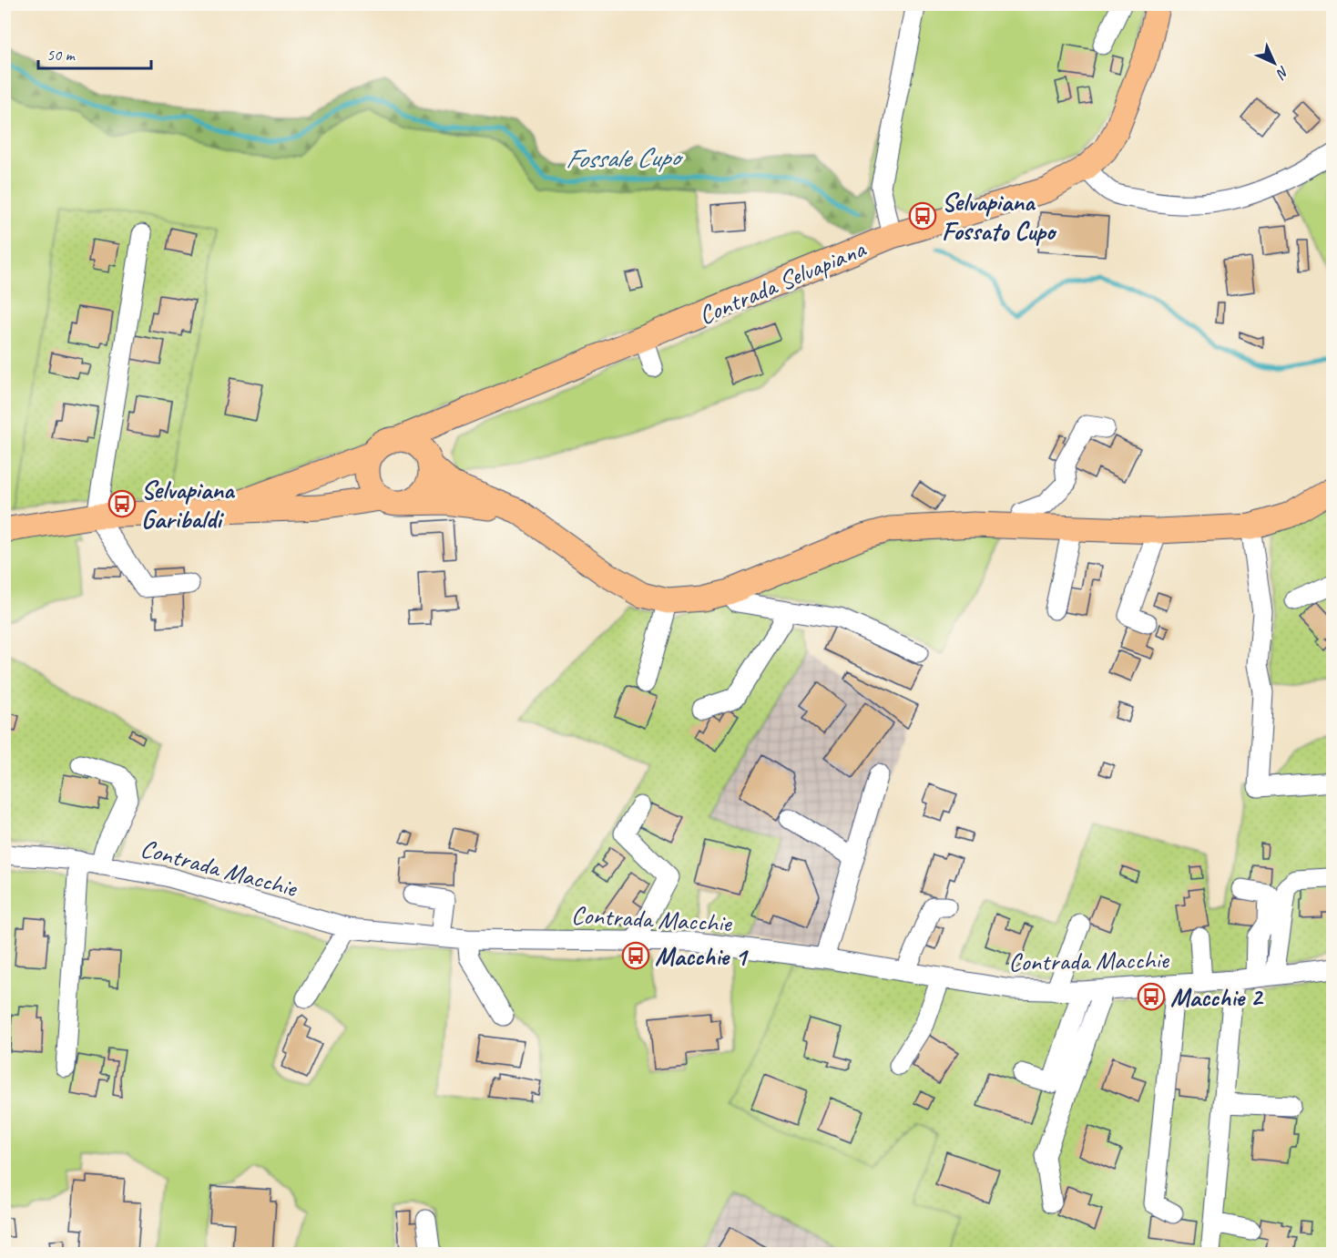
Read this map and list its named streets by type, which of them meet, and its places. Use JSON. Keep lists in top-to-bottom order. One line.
{"streets":{"main road":["Contrada Selvapiana"],"street":["Contrada Macchie"]},"water":["Fossale Cupo"],"places":{"bus stop":["Selvapiana Fossato Cupo","Selvapiana Garibaldi","Macchie 1","Macchie 2"]},"scale_bar":"50 m","north":"bottom right"}
